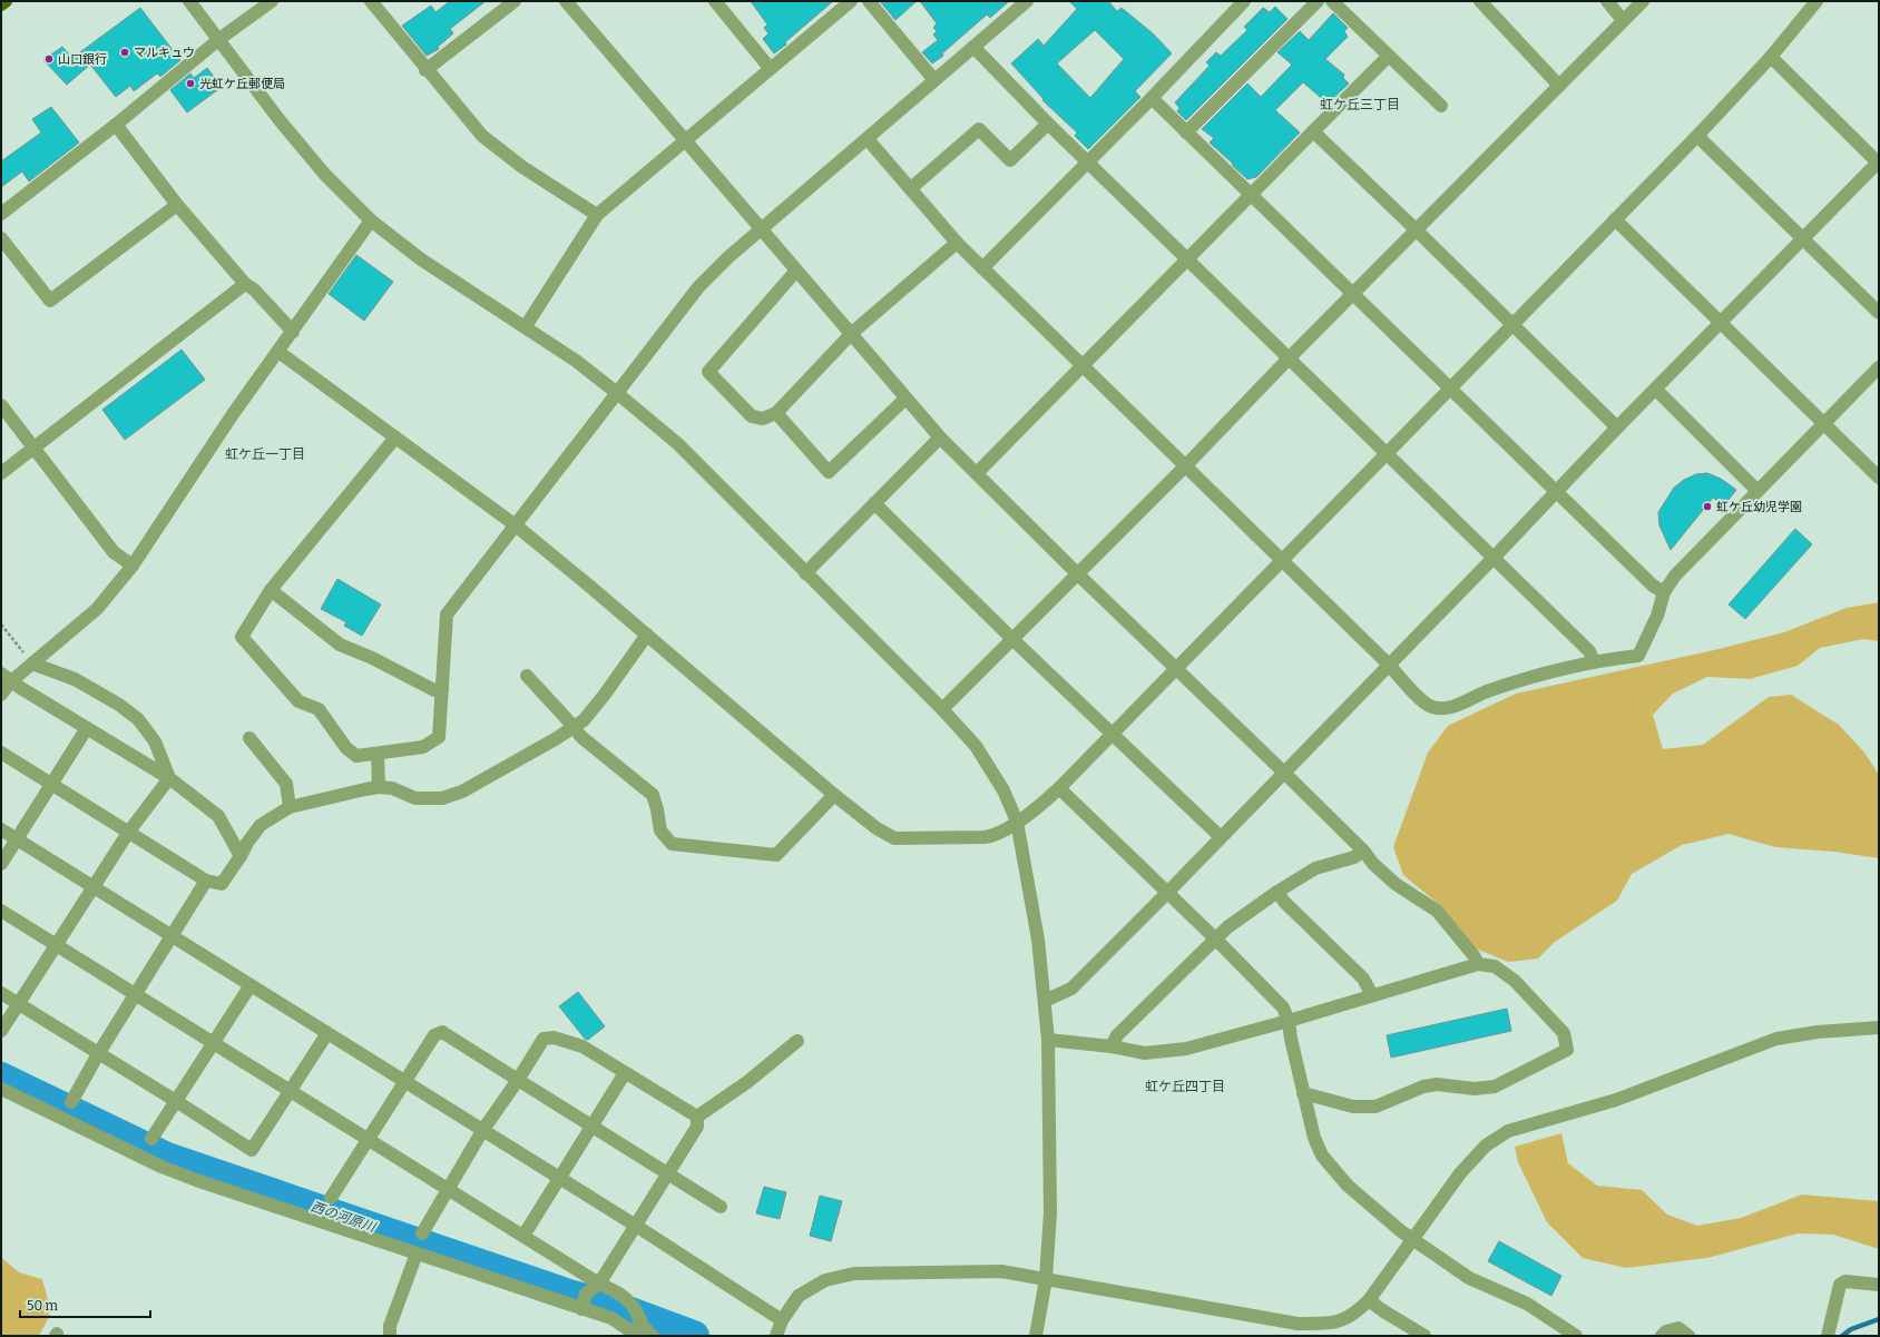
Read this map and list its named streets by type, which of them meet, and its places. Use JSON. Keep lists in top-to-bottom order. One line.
{"districts":["虹ケ丘三丁目","虹ケ丘一丁目","虹ケ丘四丁目"],"water":["西の河原川"],"places":["マルキュウ","山口銀行","光虹ケ丘郵便局","虹ケ丘幼児学園"],"scale_bar":"50 m"}
